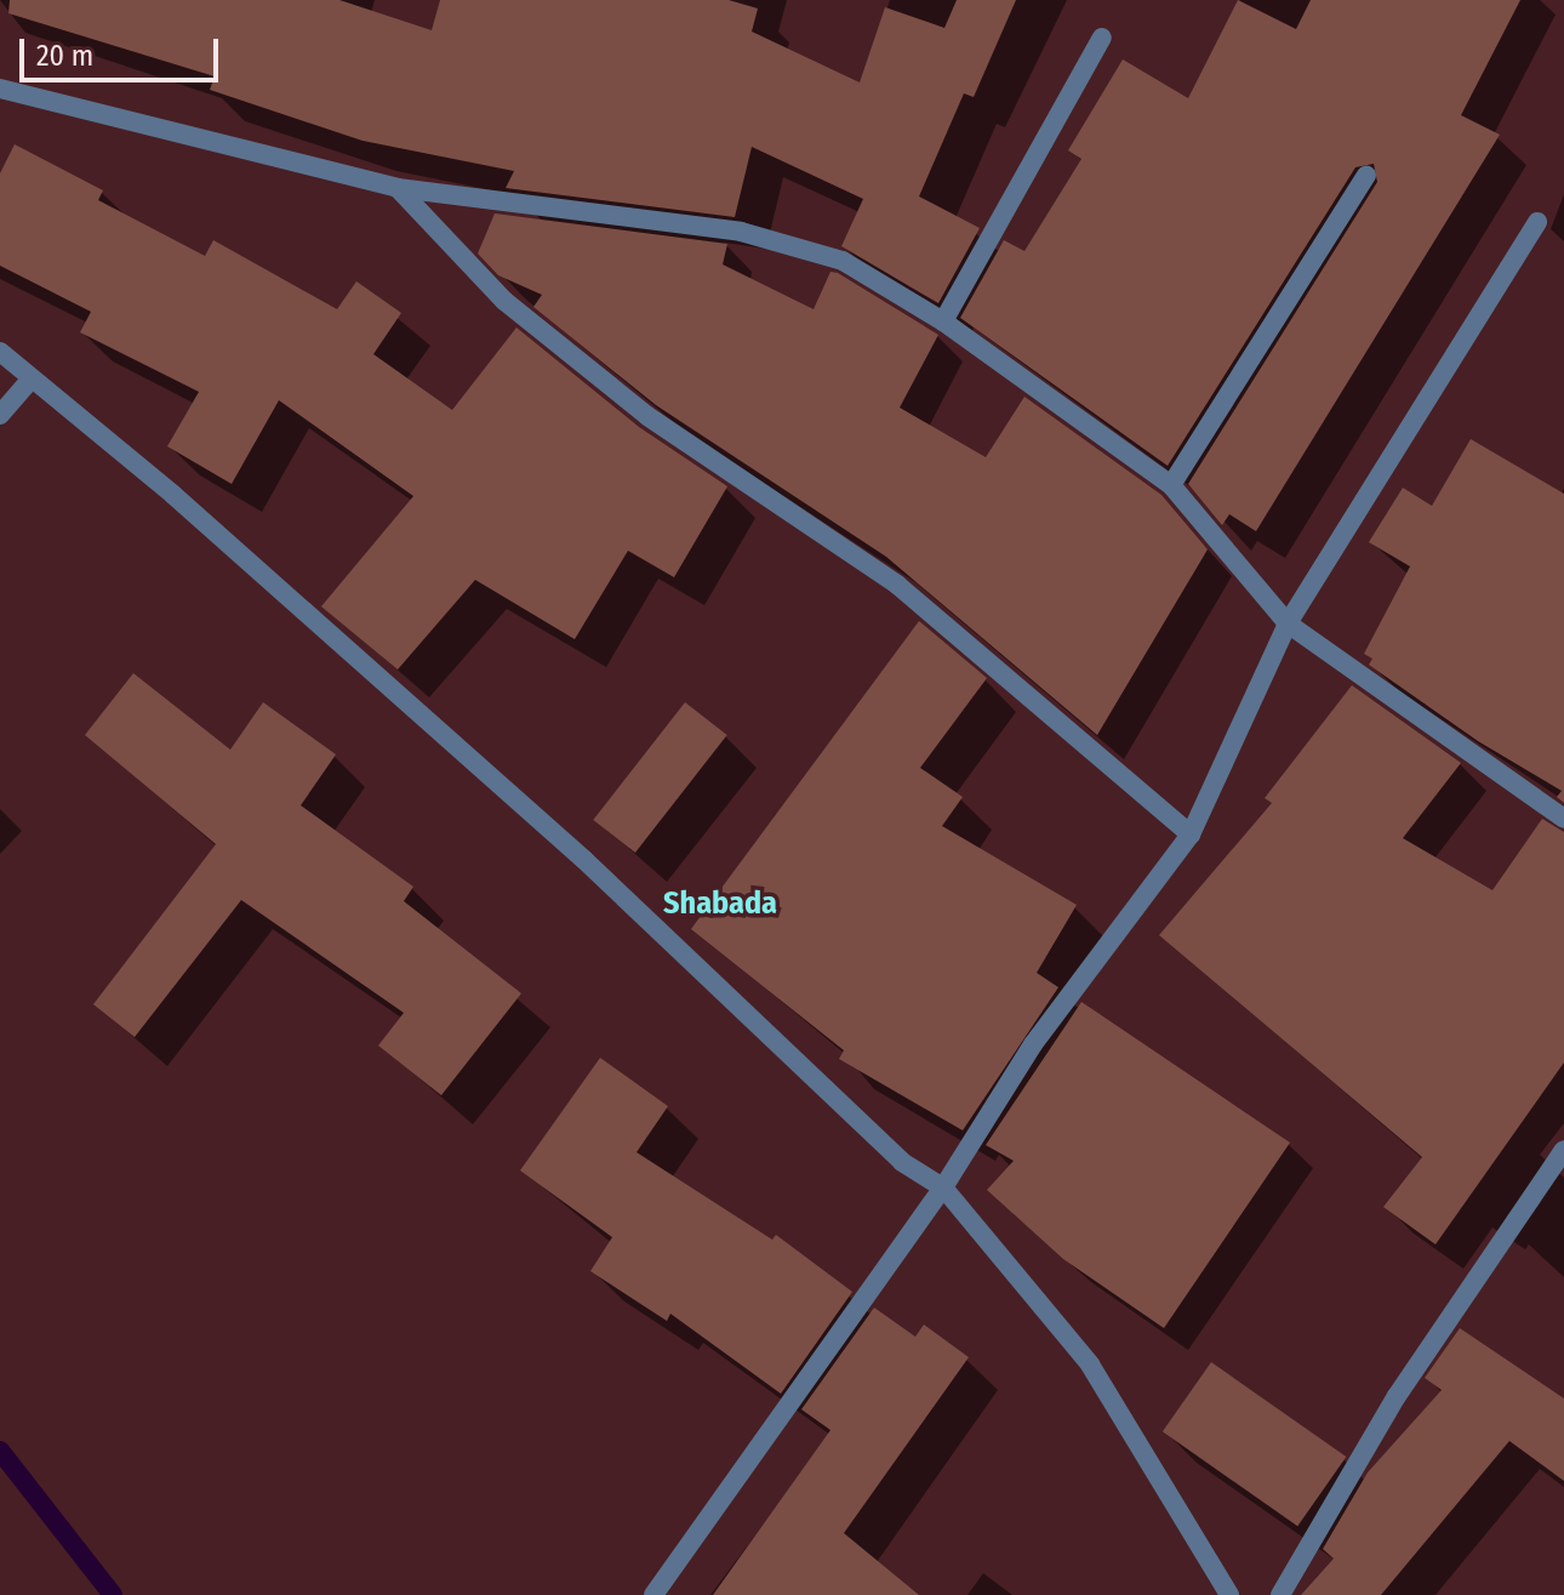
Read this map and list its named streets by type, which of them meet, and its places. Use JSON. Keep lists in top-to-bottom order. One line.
{"districts":["Shabada"],"scale_bar":"20 m"}
